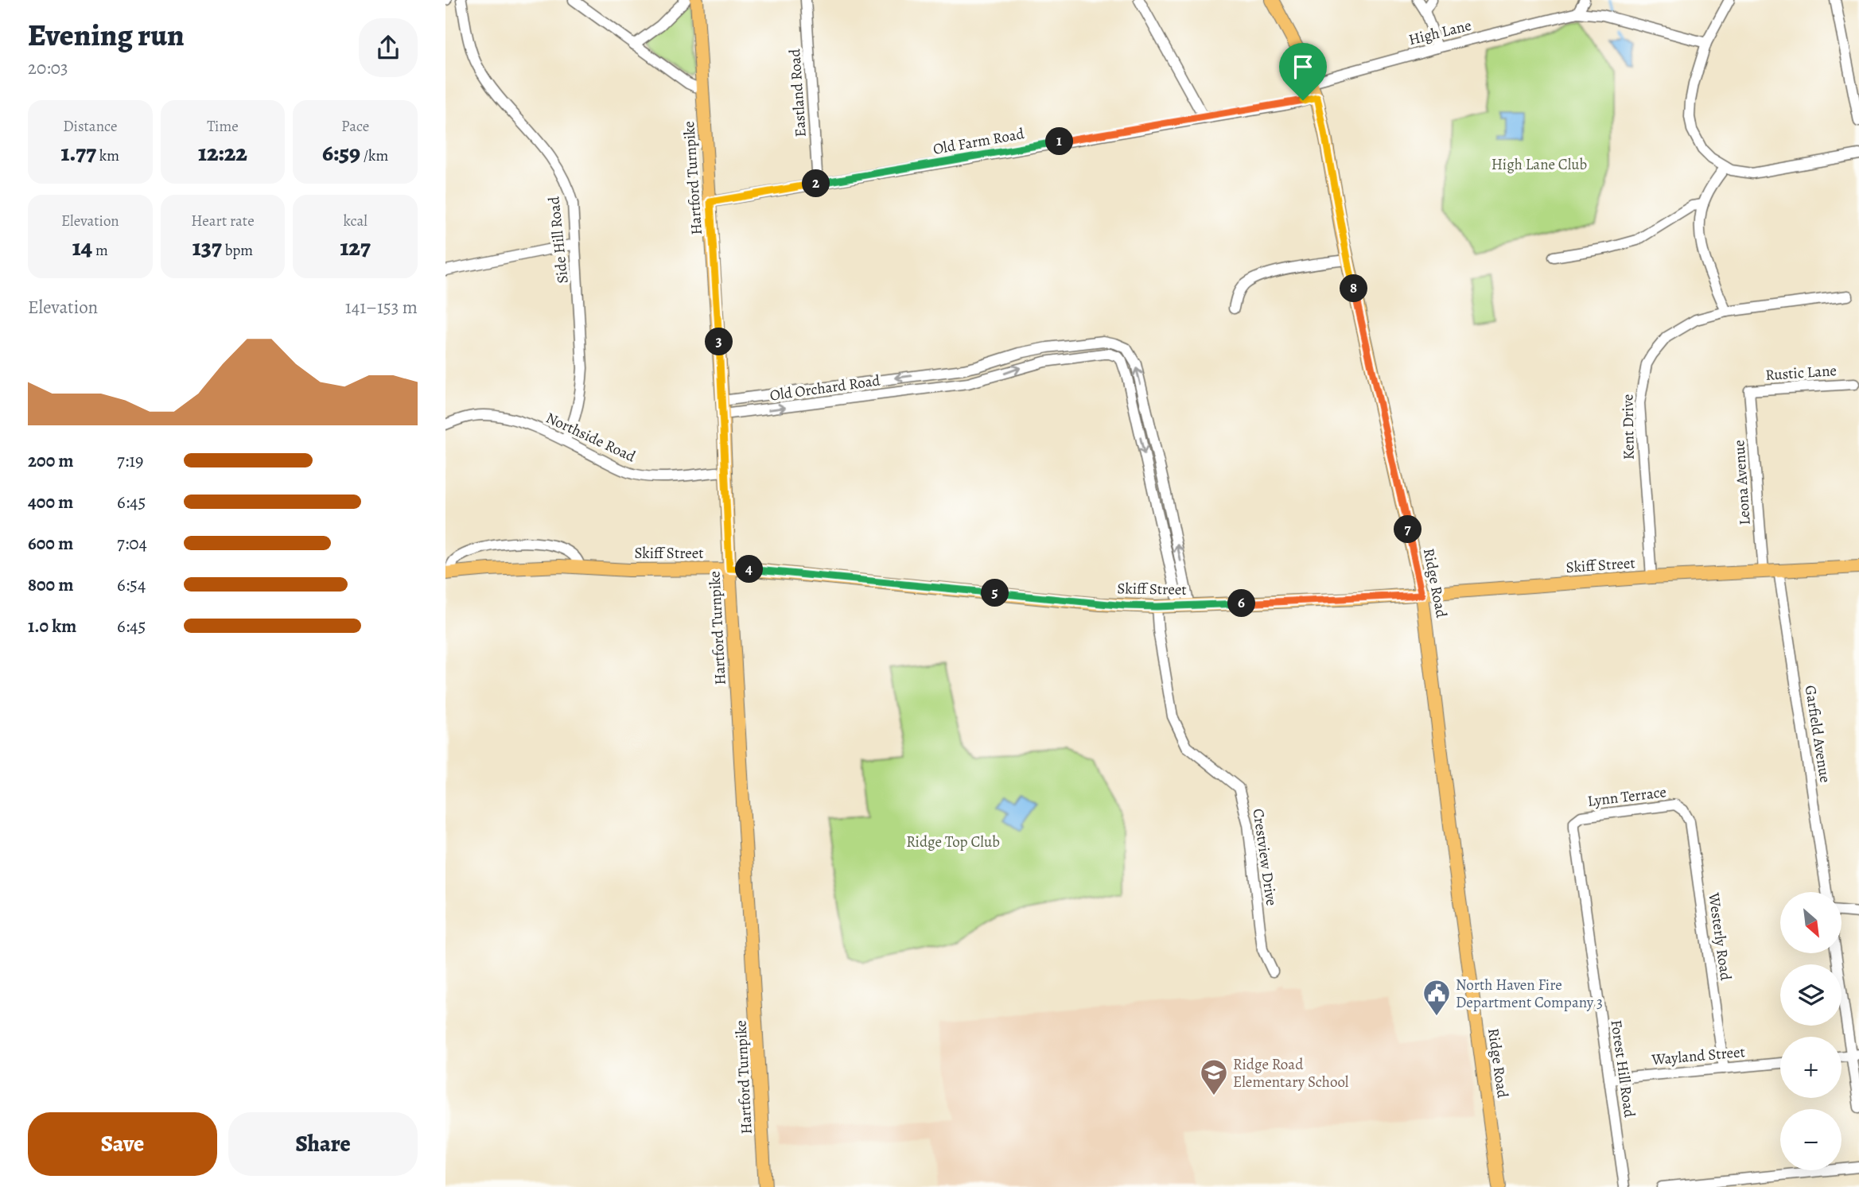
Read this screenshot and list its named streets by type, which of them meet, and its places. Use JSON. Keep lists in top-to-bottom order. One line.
{"streets":{"main road":["Hartford Turnpike","Skiff Street","Ridge Road"],"street":["High Lane","Eastland Road","Old Farm Road","Side Hill Road","Rustic Lane","Old Orchard Road","Kent Drive","Northside Road","Leona Avenue","Garfield Avenue","Lynn Terrace","Crestview Drive","Westerly Road","Wayland Street","Forest Hill Road"]},"crossings":[["High Lane","Ridge Road"],["Eastland Road","Old Farm Road"],["Old Farm Road","Hartford Turnpike"],["Old Farm Road","Ridge Road"],["Hartford Turnpike","Old Orchard Road"],["Hartford Turnpike","Northside Road"],["Hartford Turnpike","Skiff Street"],["Side Hill Road","Northside Road"],["Rustic Lane","Leona Avenue"],["Kent Drive","Skiff Street"],["Leona Avenue","Skiff Street"],["Skiff Street","Ridge Road"],["Skiff Street","Garfield Avenue"],["Skiff Street","Crestview Drive"],["Lynn Terrace","Westerly Road"],["Lynn Terrace","Forest Hill Road"],["Westerly Road","Wayland Street"],["Wayland Street","Forest Hill Road"]],"parks":["High Lane Club","Ridge Top Club"],"places":{"public building":["North Haven Fire Department Company 3"],"school or university":["Ridge Road Elementary School"]},"north":"bottom right","page":{"heading":["Evening run","20:03"],"stats":[["Distance","1.77 km"],["Time","12:22"],["Pace","6:59 /km"],["Elevation","14 m"],["Heart rate","137 bpm"],["kcal","127"]],"pins":["1","2","8","3","7","4","5","6"],"chart":["Elevation","141–153 m"],"list":[{"name":"200 m","note":"7:19"},{"name":"400 m","note":"6:45"},{"name":"600 m","note":"7:04"},{"name":"800 m","note":"6:54"},{"name":"1.0 km","note":"6:45"}],"map_buttons":["+","−"],"buttons":["Save","Share"]}}
